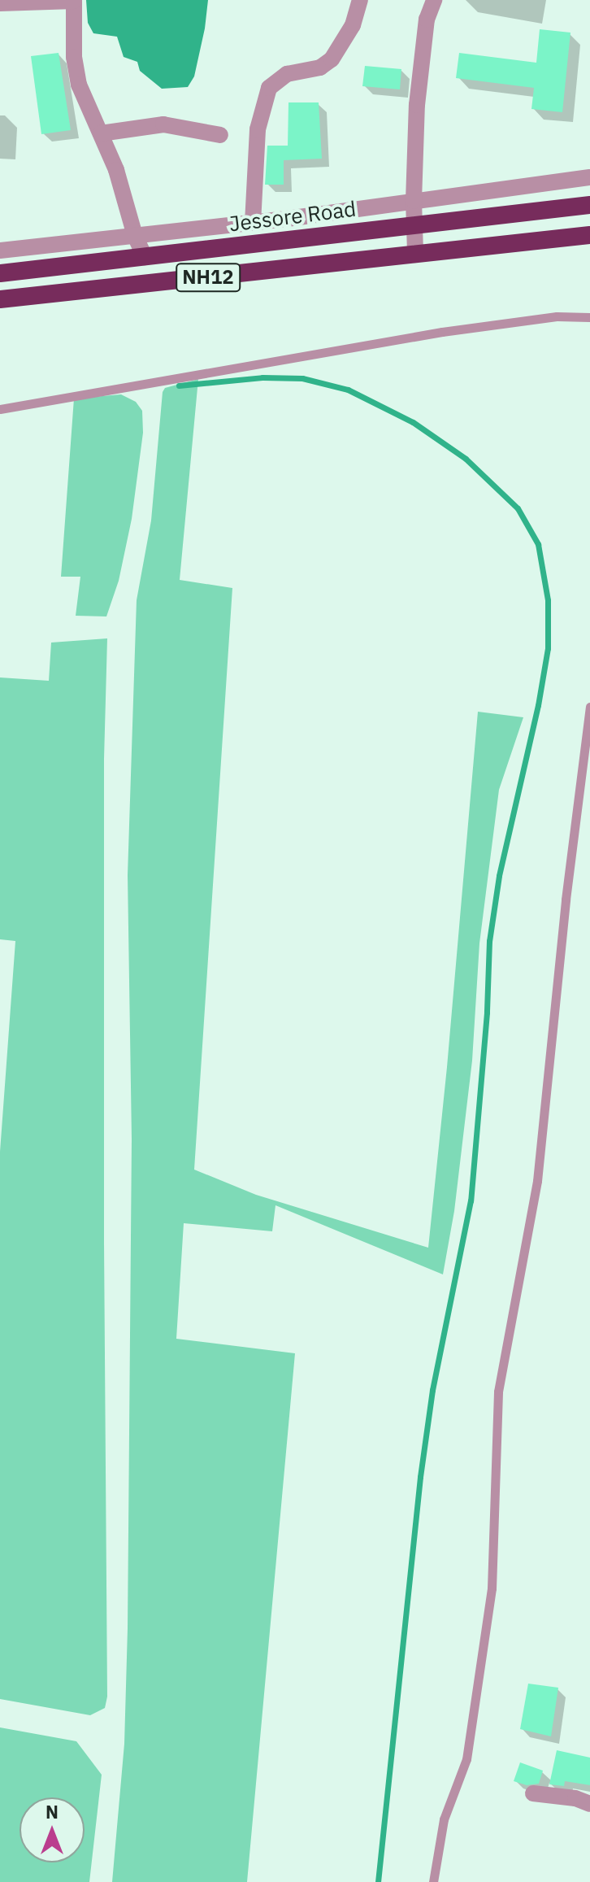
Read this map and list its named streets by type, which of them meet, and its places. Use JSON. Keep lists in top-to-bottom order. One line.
{"streets":{"highway":["Jessore Road","NH12"]},"north":"top"}
